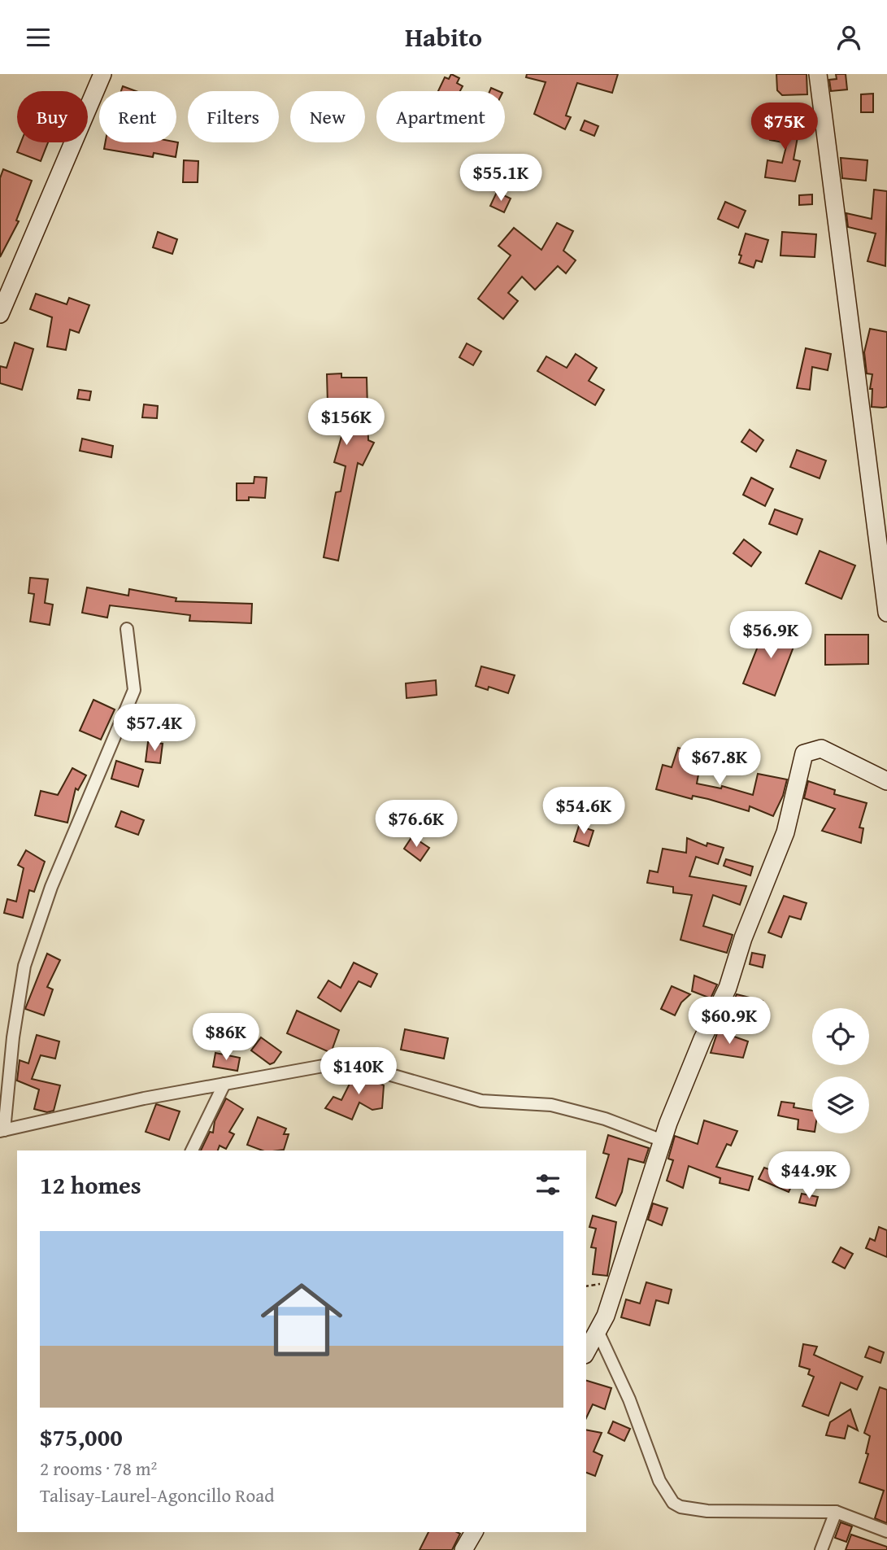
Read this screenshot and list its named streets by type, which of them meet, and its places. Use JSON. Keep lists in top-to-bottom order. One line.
{"page":{"header":"Habito","chip":["Buy","Rent","Filters","New","Apartment"],"price":["$75K","$55.1K","$156K","$56.9K","$57.4K","$67.8K","$54.6K","$76.6K","$60.9K","$86K","$140K","$44.9K"],"heading":"12 homes","list":[{"name":"$75,000","note":"2 rooms · 78 m² · Talisay-Laurel-Agoncillo Road"}]}}
